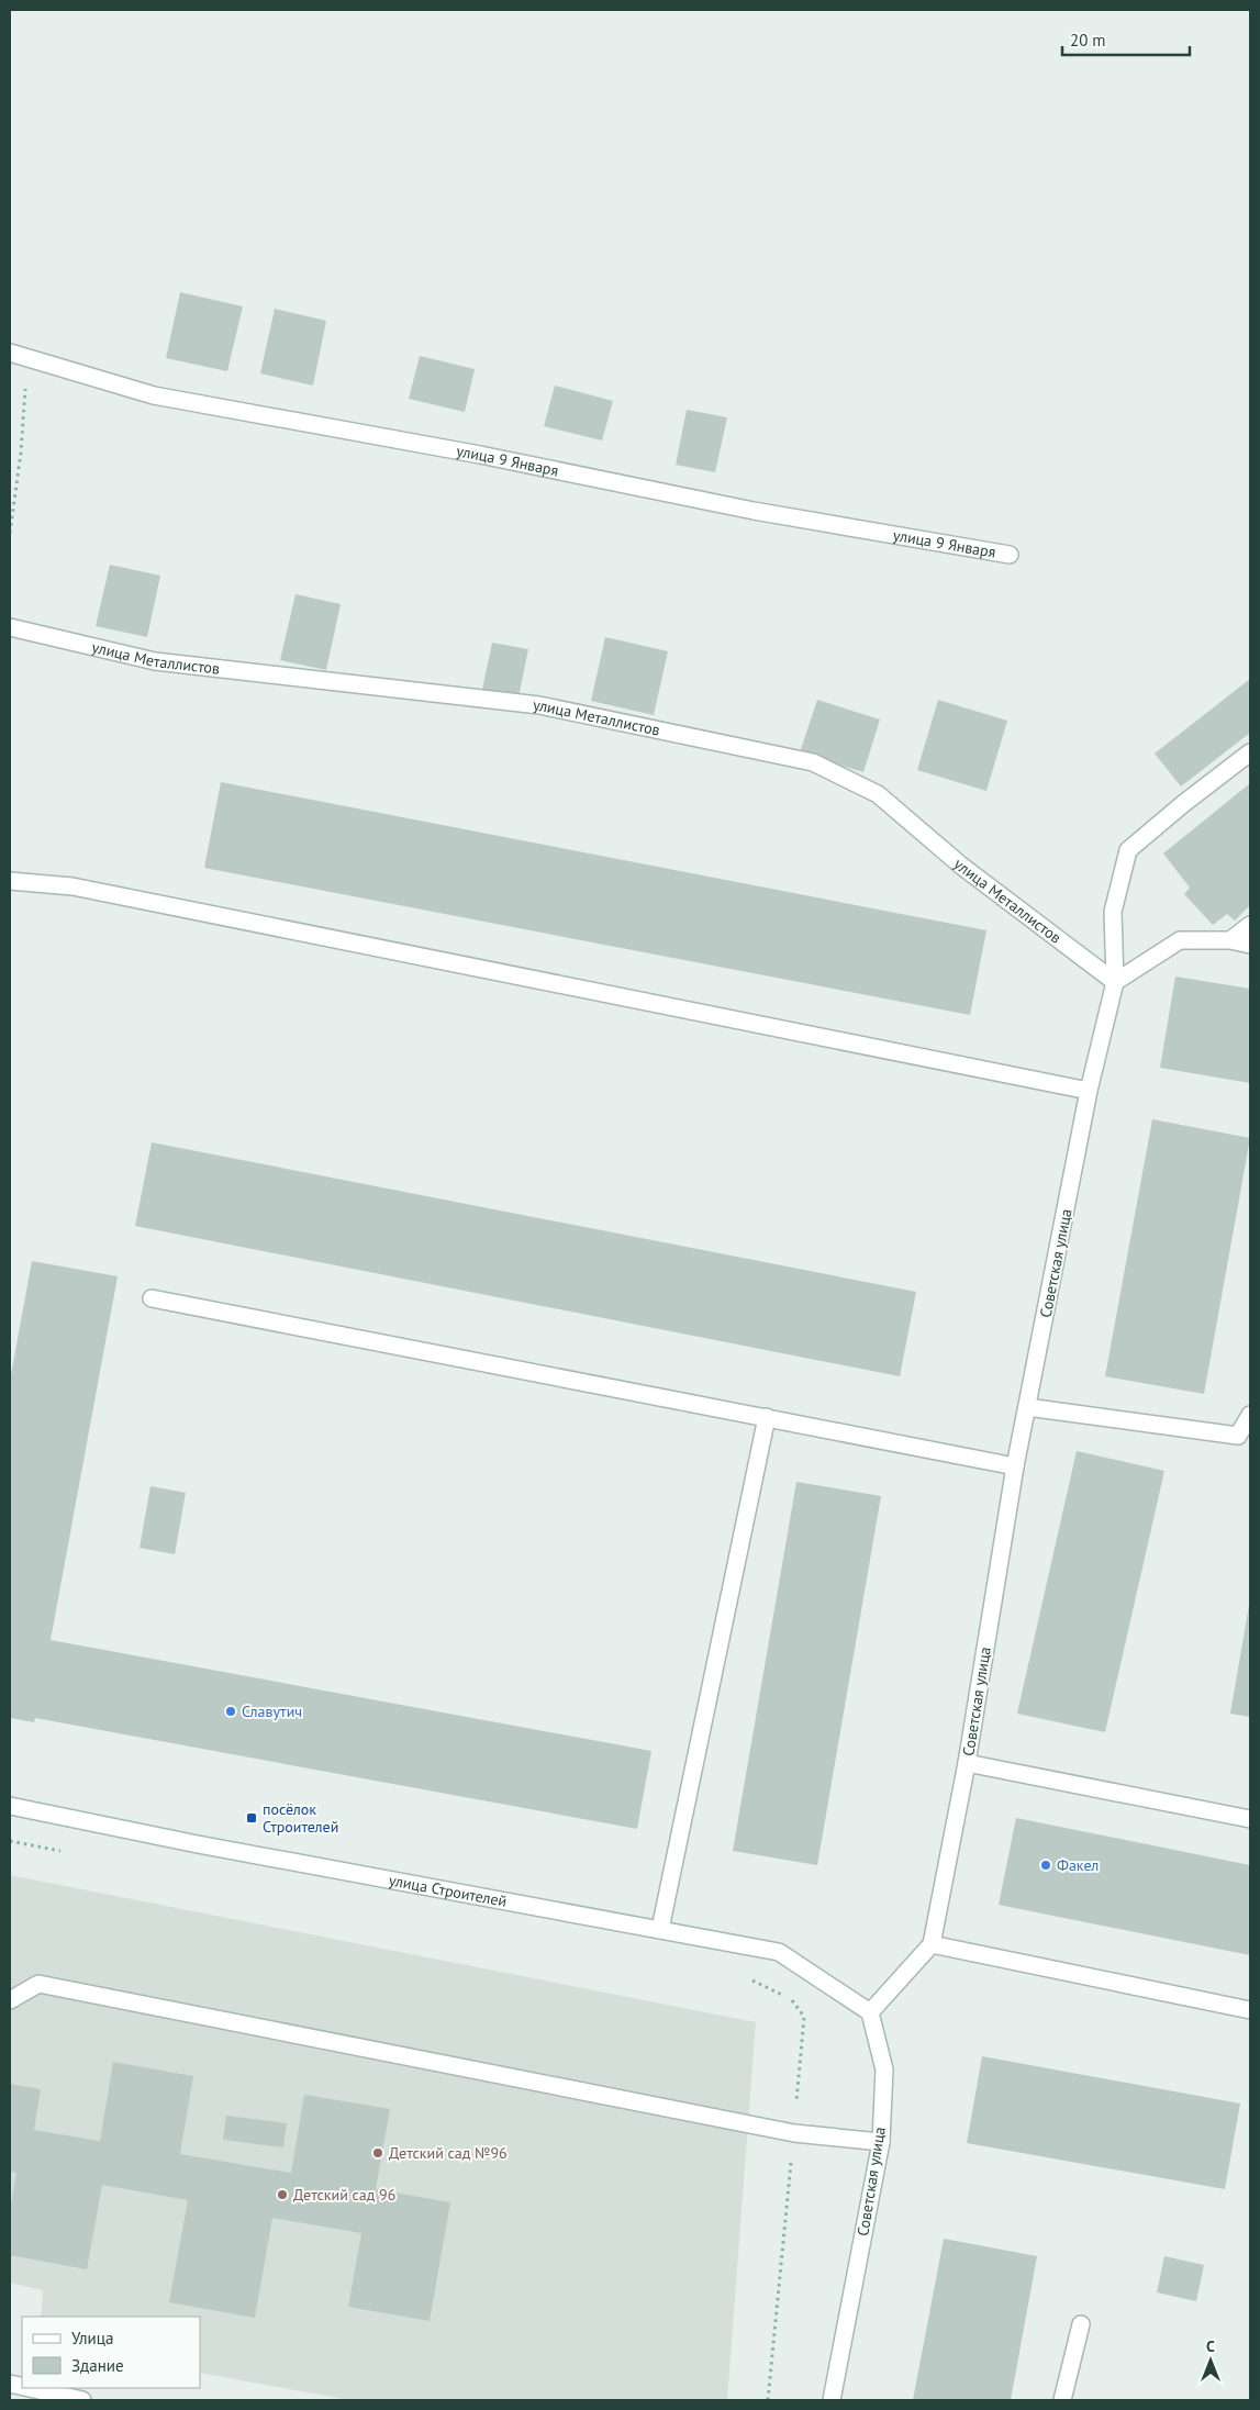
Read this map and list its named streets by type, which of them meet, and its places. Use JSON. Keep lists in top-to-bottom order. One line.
{"streets":{"street":["улица 9 Января","улица Металлистов","Советская улица","улица Строителей"]},"crossings":[["улица Металлистов","Советская улица"],["Советская улица","улица Строителей"]],"places":{"other":["Славутич","Факел","Детский сад №96","Детский сад 96"],"transit":["посёлок Строителей"]},"legend":["Улица","Здание"],"scale_bar":"20 m","north":"top"}
